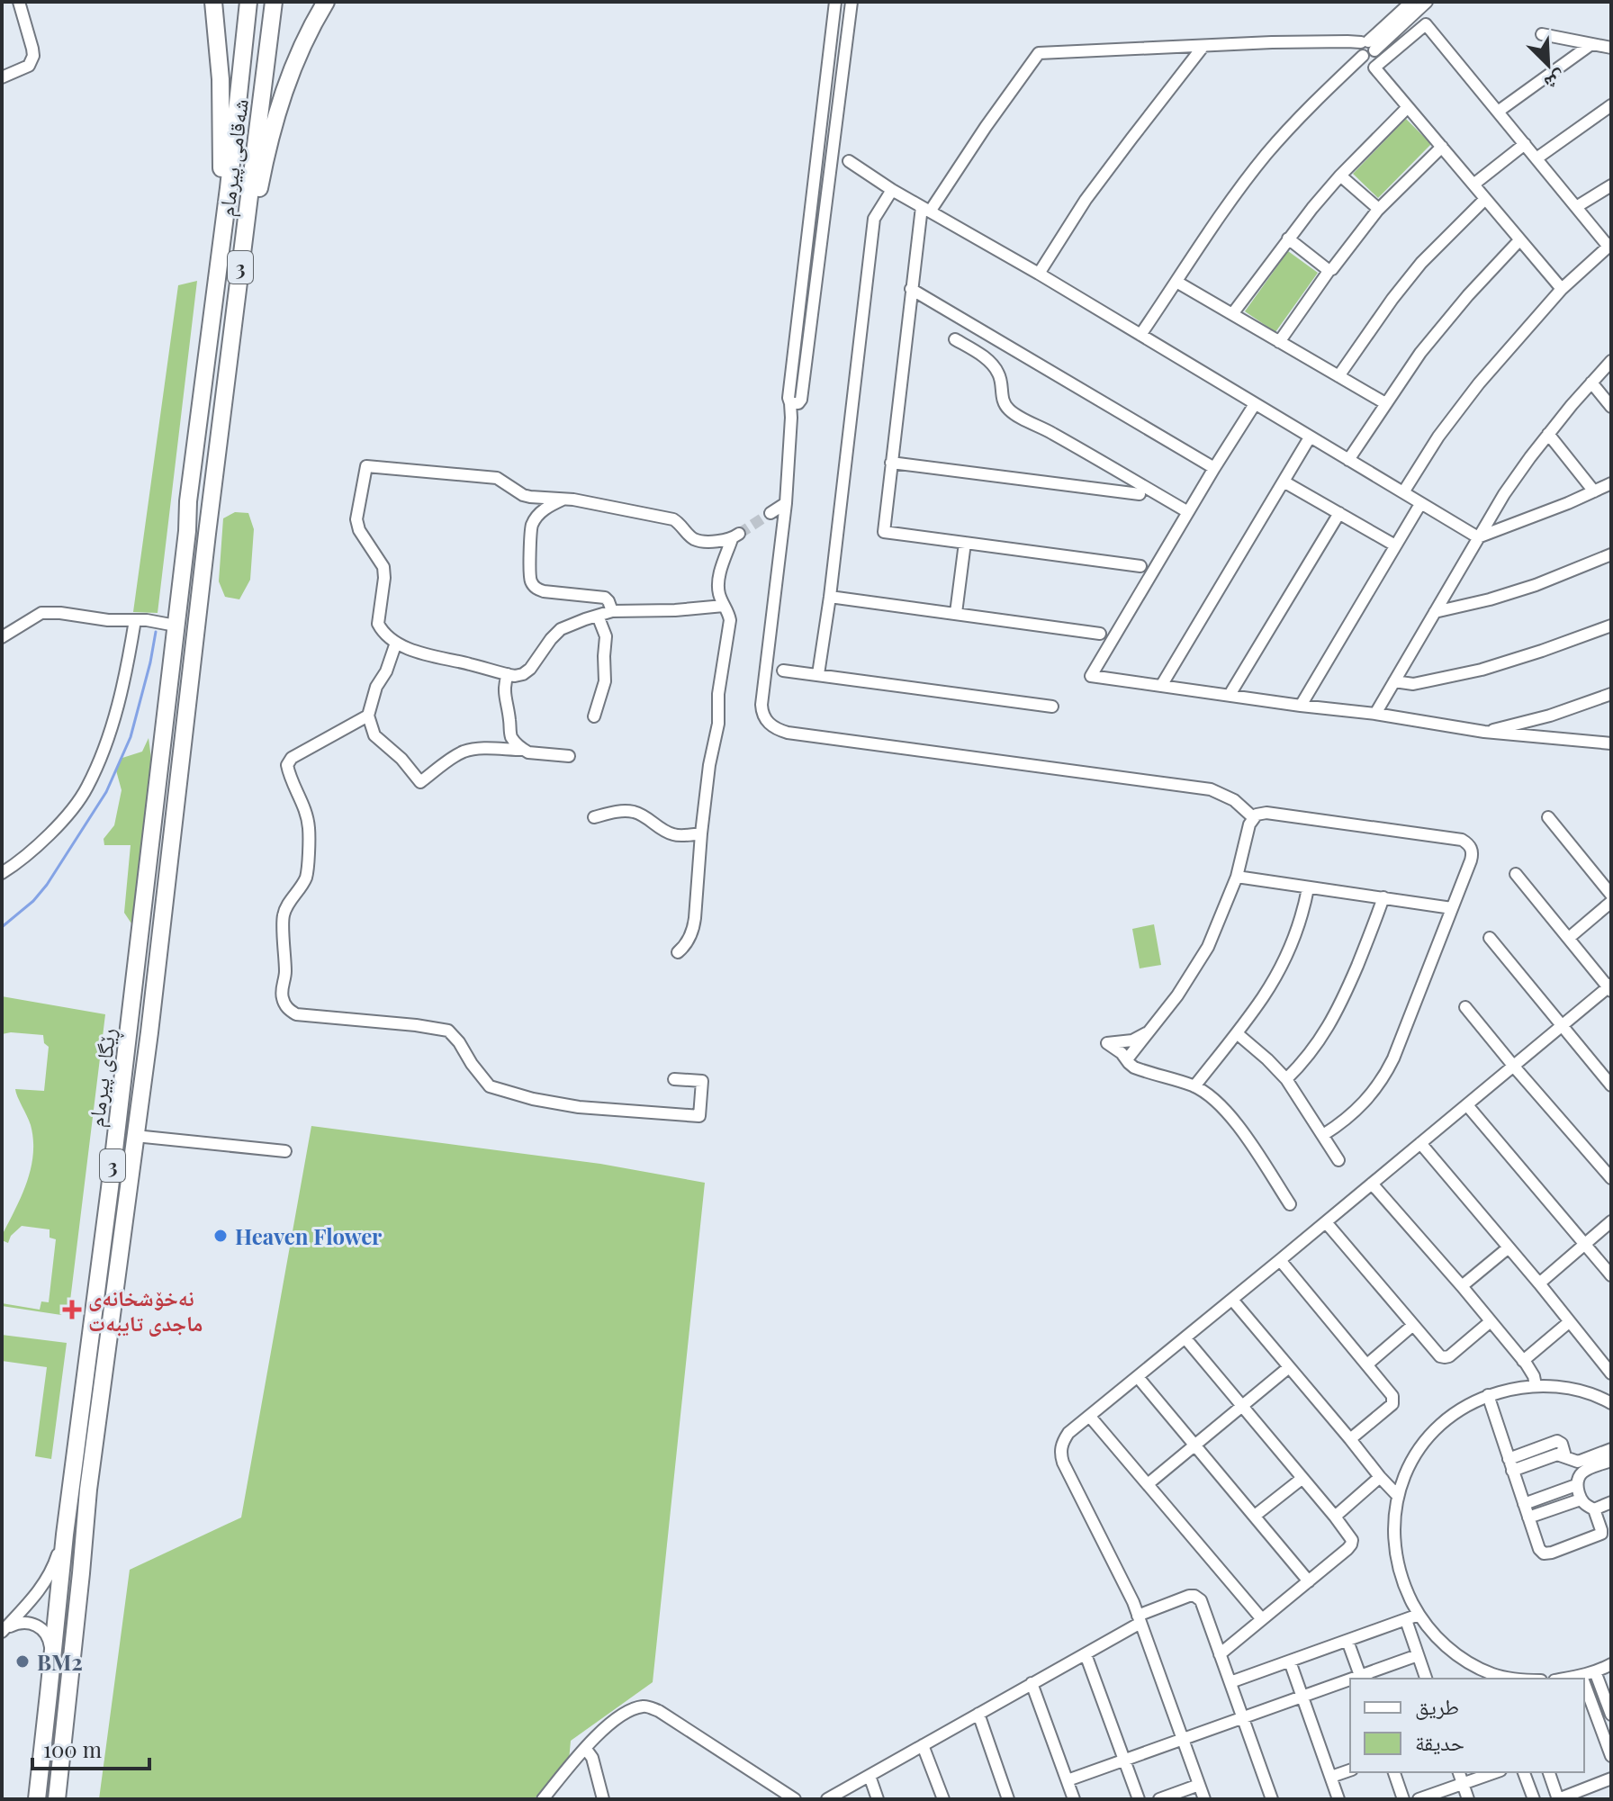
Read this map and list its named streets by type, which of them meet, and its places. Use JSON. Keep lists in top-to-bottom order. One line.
{"streets":{"highway":["شەقامی پیرمام","3","ڕێگای پیرمام"]},"crossings":[["شەقامی پیرمام","ڕێگای پیرمام"]],"places":{"other":["Heaven Flower","BM2"],"health":["نەخۆشخانەی ماجدی تایبەت"]},"legend":["طريق","حديقة"],"scale_bar":"100 m","north":"bottom right"}
